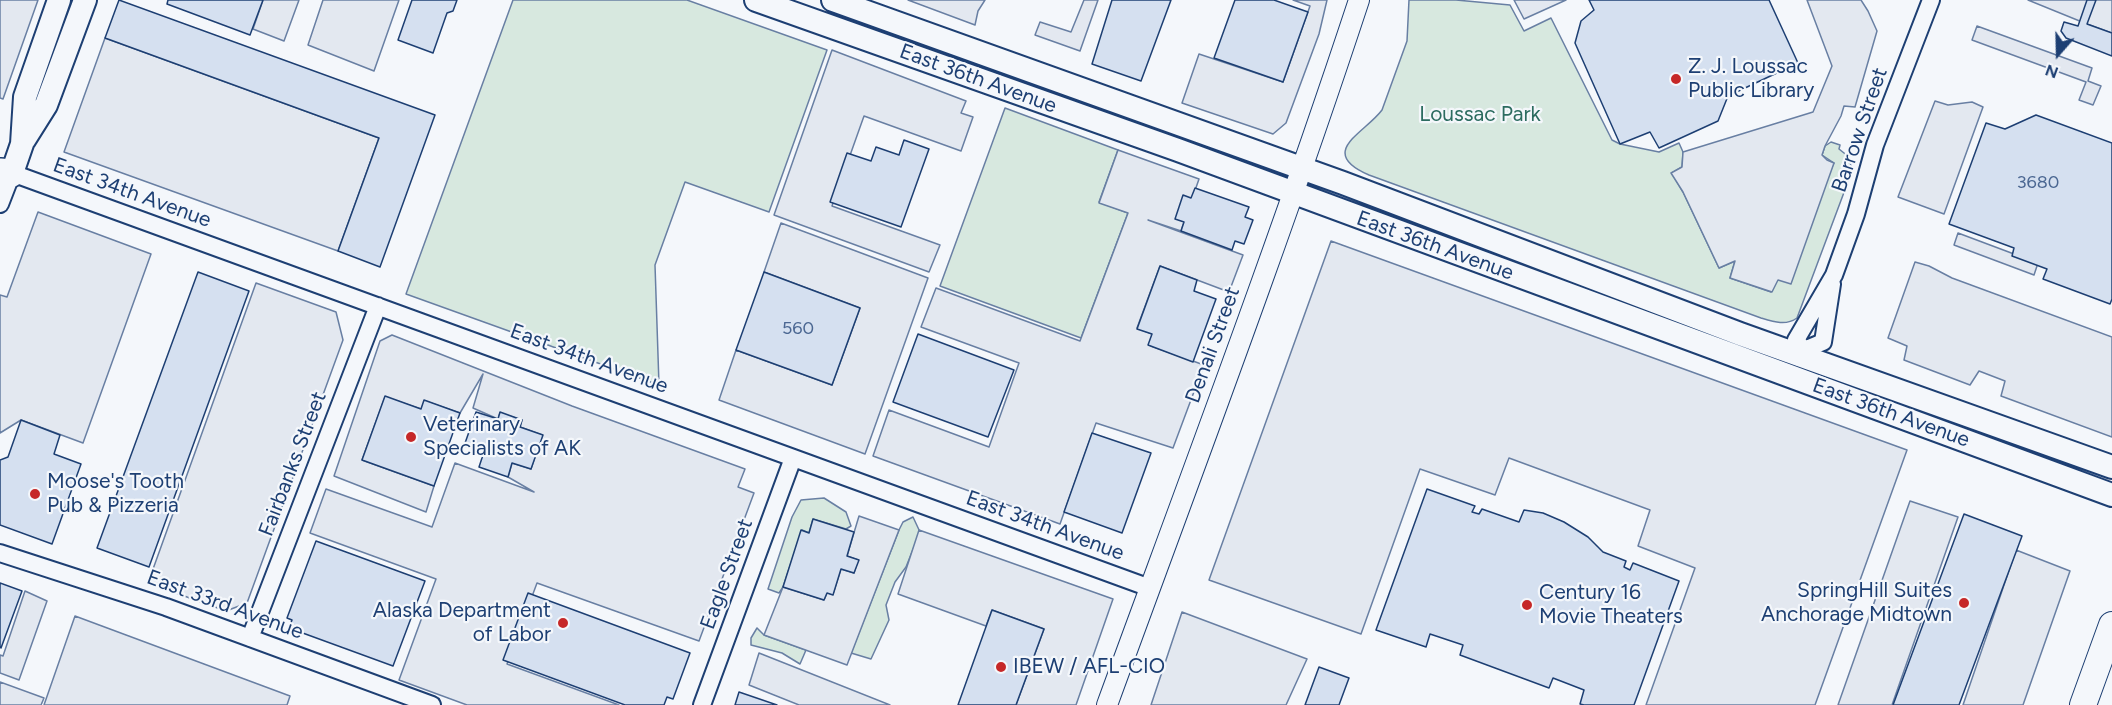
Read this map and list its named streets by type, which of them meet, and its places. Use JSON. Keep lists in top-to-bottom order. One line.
{"streets":{"main road":["East 36th Avenue"],"street":["Barrow Street","East 34th Avenue","Denali Street","Fairbanks Street","Eagle Street","East 33rd Avenue"]},"crossings":[["East 36th Avenue","Barrow Street"],["East 36th Avenue","Denali Street"],["East 34th Avenue","Denali Street"],["East 34th Avenue","Fairbanks Street"],["East 34th Avenue","Eagle Street"],["Fairbanks Street","East 33rd Avenue"]],"parks":["Loussac Park"],"places":["Z. J. Loussac Public Library","Veterinary Specialists of AK","Moose's Tooth Pub & Pizzeria","SpringHill Suites Anchorage Midtown","Century 16 Movie Theaters","Alaska Department of Labor","IBEW / AFL-CIO"],"house_numbers":["3680","560"],"north":"bottom"}
